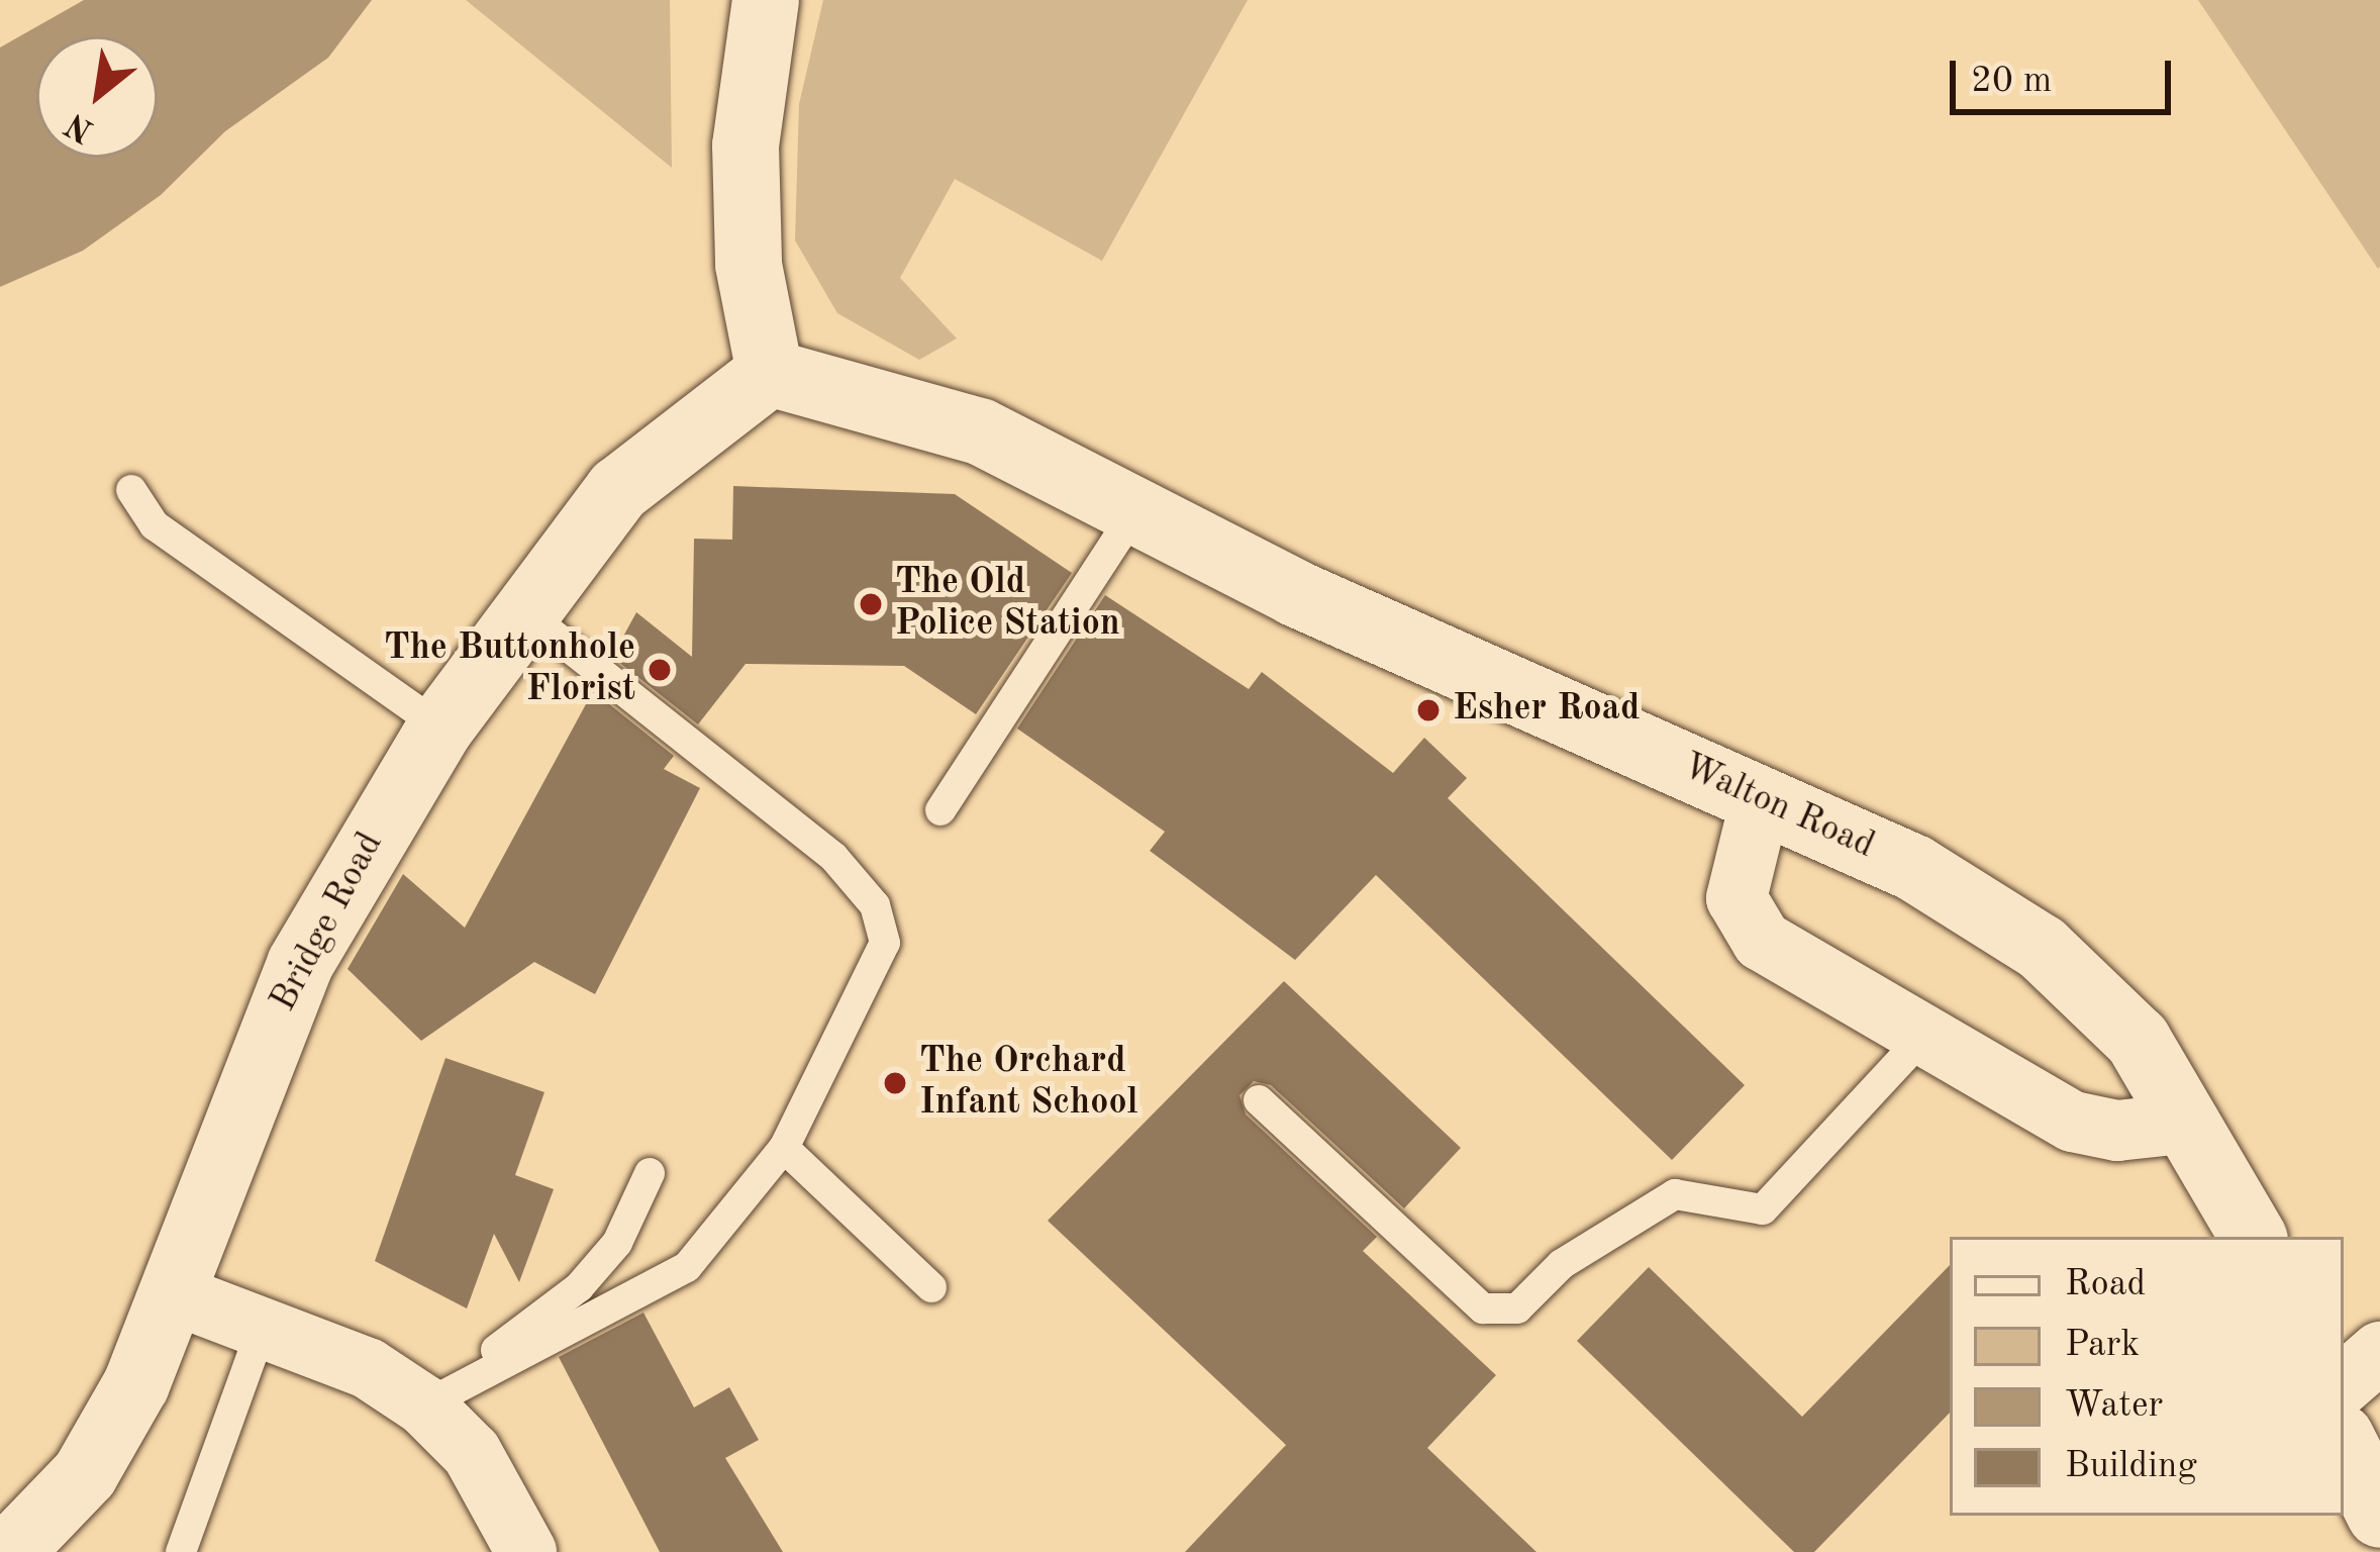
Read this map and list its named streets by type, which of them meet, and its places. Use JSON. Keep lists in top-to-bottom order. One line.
{"streets":{"main road":["Walton Road","Bridge Road"]},"crossings":[["Walton Road","Bridge Road"]],"places":["The Old Police Station","The Buttonhole Florist","Esher Road","The Orchard Infant School"],"legend":["Road","Park","Water","Building"],"scale_bar":"20 m","north":"bottom left"}
